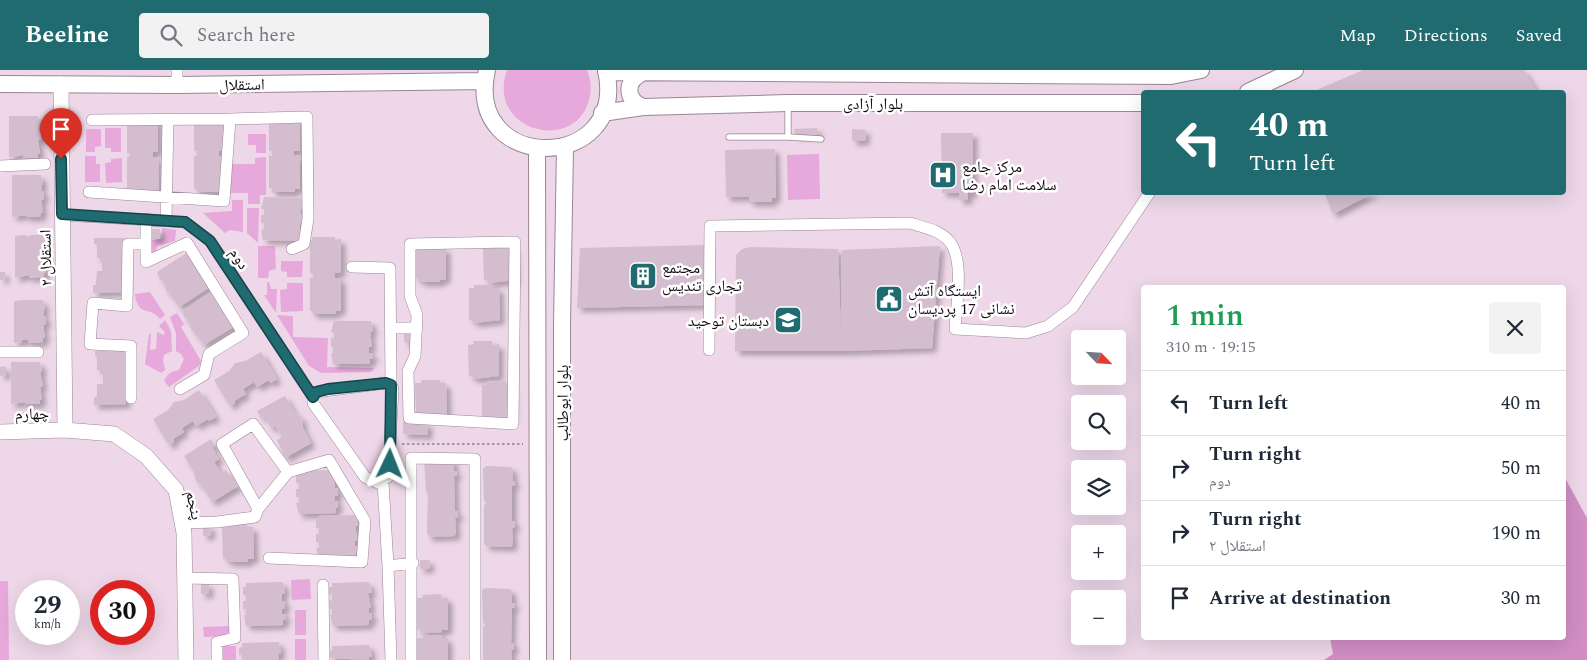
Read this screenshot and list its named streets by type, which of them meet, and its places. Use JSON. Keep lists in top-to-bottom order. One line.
{"streets":{"main road":["استقلال","بلوار آزادی","بلوار ابوطالب"],"street":["استقلال ۲","دوم","چهارم","پنجم"]},"crossings":[["استقلال","استقلال ۲"],["استقلال ۲","دوم"],["استقلال ۲","چهارم"],["استقلال ۲","پنجم"],["چهارم","پنجم"]],"places":{"hospital":["مرکز جامع سلامت امام رضا"],"building":["مجتمع تجاری تندیس"],"public building":["ایستگاه آتش نشانی 17 پردیسان"],"school or university":["دبستان توحید"]},"north":"bottom right","page":{"header":"Beeline","search":"Search here","nav":["Map","Directions","Saved"],"turn":["40 m","Turn left"],"heading":["1 min","310 m · 19:15"],"map_buttons":["+","−"],"list":[{"name":"Turn left","value":"40 m"},{"name":"Turn right","note":"دوم","value":"50 m"},{"name":"Turn right","note":"استقلال ۲","value":"190 m"},{"name":"Arrive at destination","value":"30 m"}],"speed":"29 km/h","limit":"30"}}
